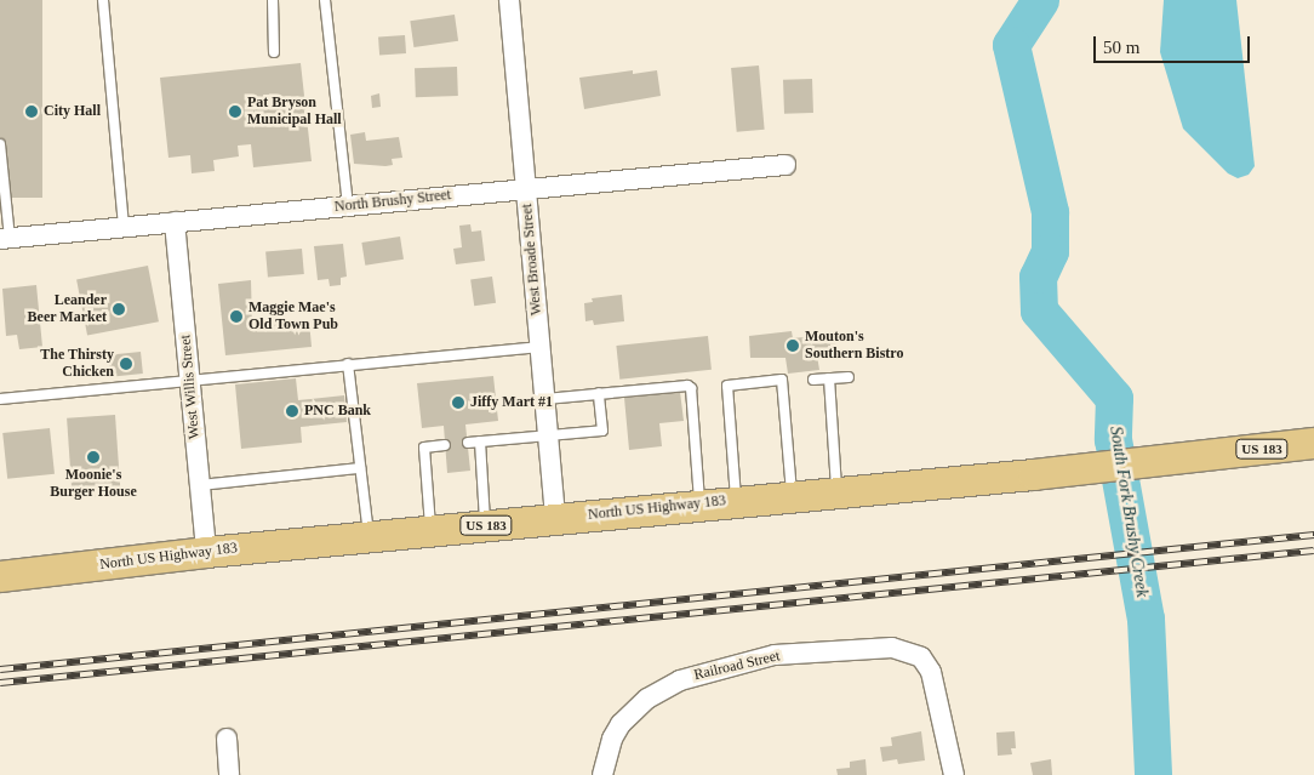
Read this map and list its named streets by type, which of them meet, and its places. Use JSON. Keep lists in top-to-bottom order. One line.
{"streets":{"main road":["US 183","North US Highway 183"],"street":["North Brushy Street","West Broade Street","West Willis Street","Railroad Street"]},"crossings":[["North Brushy Street","West Broade Street"],["North Brushy Street","West Willis Street"],["West Broade Street","North US Highway 183"],["West Willis Street","North US Highway 183"]],"water":["South Fork Brushy Creek"],"places":["City Hall","Pat Bryson Municipal Hall","Leander Beer Market","Maggie Mae's Old Town Pub","Mouton's Southern Bistro","The Thirsty Chicken","Jiffy Mart #1","PNC Bank","Moonie's Burger House"],"scale_bar":"50 m"}
